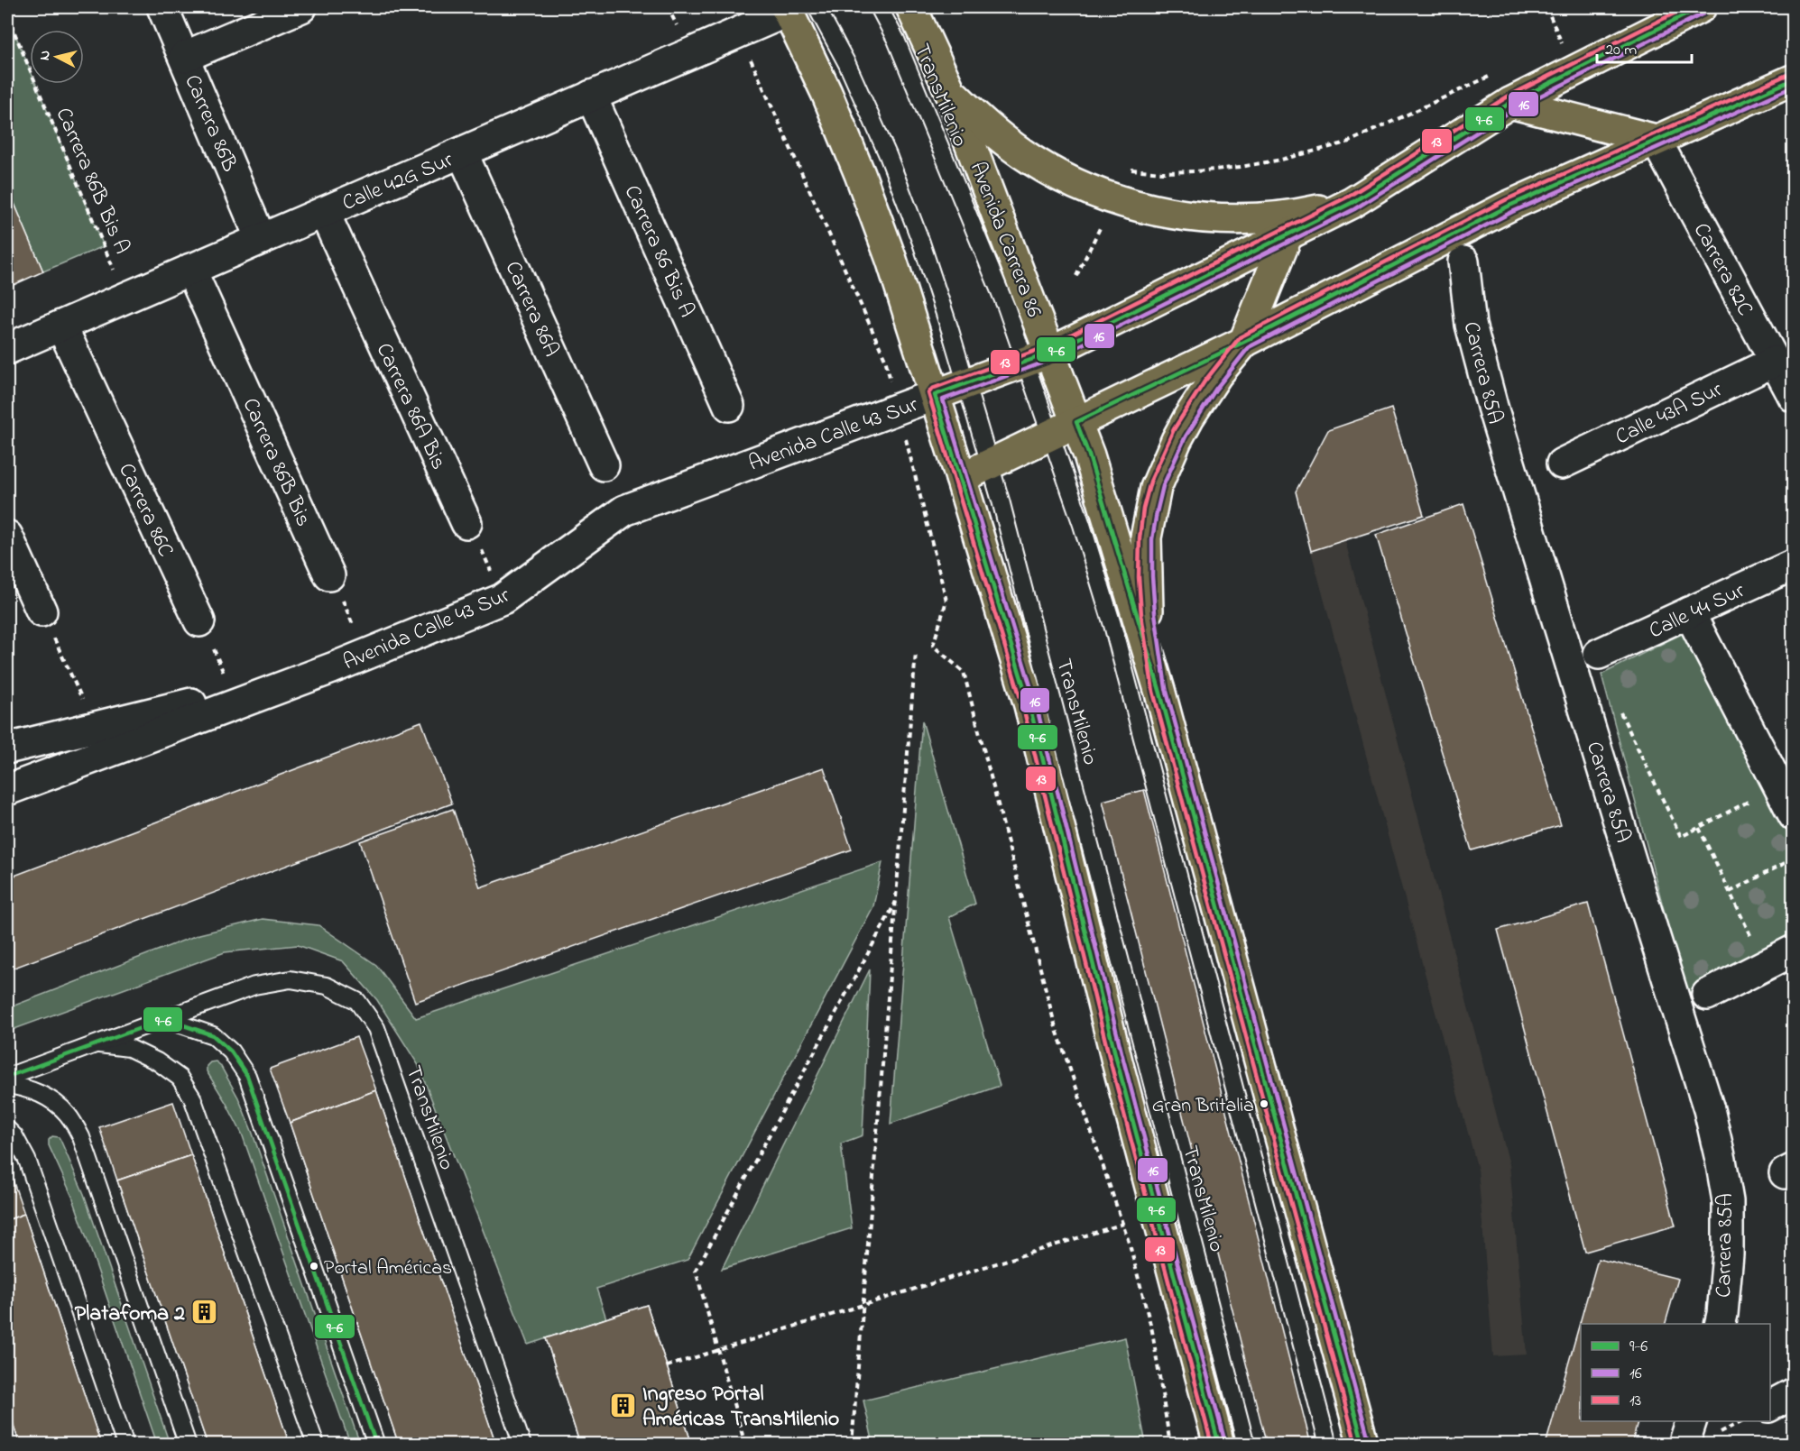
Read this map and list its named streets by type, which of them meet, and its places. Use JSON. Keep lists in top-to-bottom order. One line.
{"streets":{"main road":["Avenida Carrera 86","Avenida Calle 43 Sur"],"street":["Carrera 86B","Calle 42G Sur","Carrera 86 Bis A","Carrera 82C","Carrera 86A","Carrera 85A","Carrera 86A Bis","Calle 43A Sur","Carrera 86B Bis","Carrera 86C","Calle 44 Sur"],"lane":["TransMilenio"],"path":["Carrera 86B Bis A"]},"crossings":[["TransMilenio","Calle 42G Sur"],["TransMilenio","Avenida Carrera 86"],["TransMilenio","Avenida Calle 43 Sur"],["Carrera 86B","Calle 42G Sur"],["Carrera 86B Bis A","Calle 42G Sur"],["Calle 42G Sur","Carrera 86 Bis A"],["Calle 42G Sur","Carrera 86A"],["Calle 42G Sur","Carrera 86A Bis"],["Calle 42G Sur","Carrera 86B Bis"],["Calle 42G Sur","Carrera 86C"],["Avenida Carrera 86","Avenida Calle 43 Sur"],["Carrera 82C","Calle 43A Sur"]],"places":{"other":["Gran Britalia","Portal Américas"],"building":["Platafoma 2","Ingreso Portal Américas TransMilenio"]},"lines":["transit line 9-6","transit line 13","transit line 16"],"legend":["9-6","16","13"],"scale_bar":"20 m","north":"left"}
